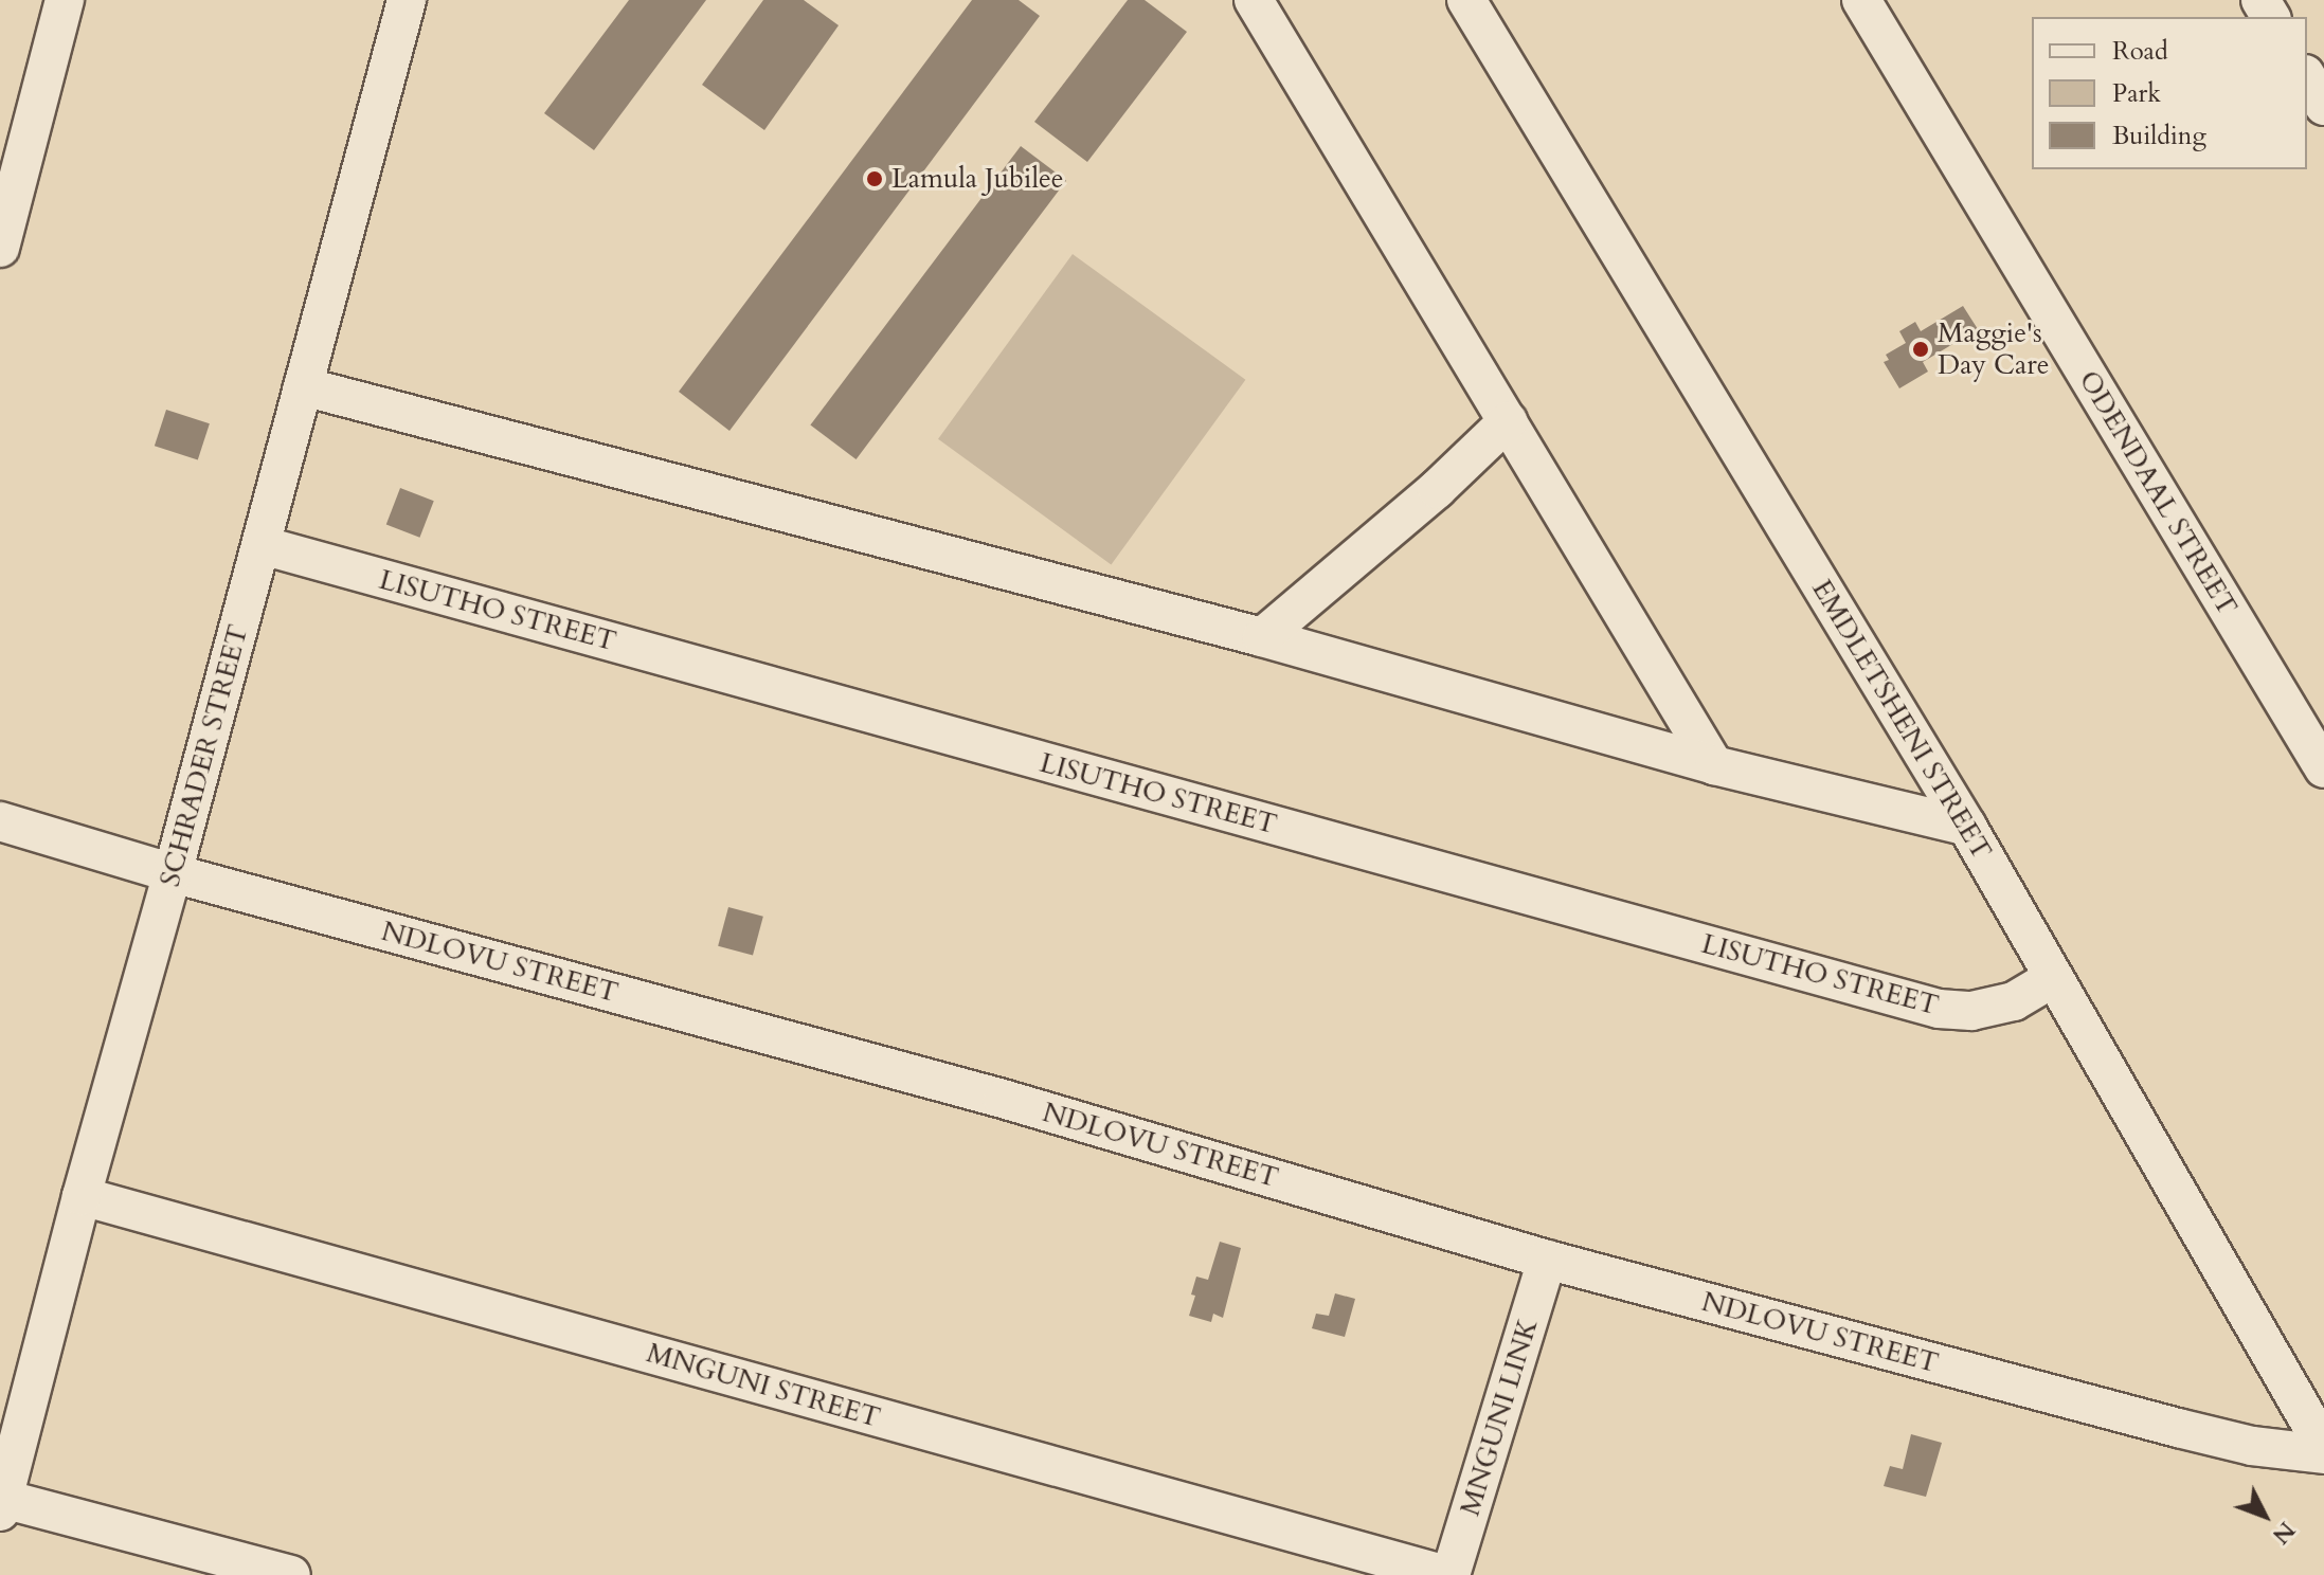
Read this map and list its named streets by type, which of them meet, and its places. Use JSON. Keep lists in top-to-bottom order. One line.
{"streets":{"street":["ODENDAAL STREET","LISUTHO STREET","EMDLETSHENI STREET","SCHRADER STREET","NDLOVU STREET","MNGUNI STREET","MNGUNI LINK"]},"crossings":[["LISUTHO STREET","EMDLETSHENI STREET"],["LISUTHO STREET","SCHRADER STREET"],["SCHRADER STREET","NDLOVU STREET"],["SCHRADER STREET","MNGUNI STREET"],["NDLOVU STREET","MNGUNI LINK"],["MNGUNI STREET","MNGUNI LINK"]],"places":["Lamula Jubilee","Maggie's Day Care"],"legend":["Road","Park","Building"],"north":"bottom right"}
